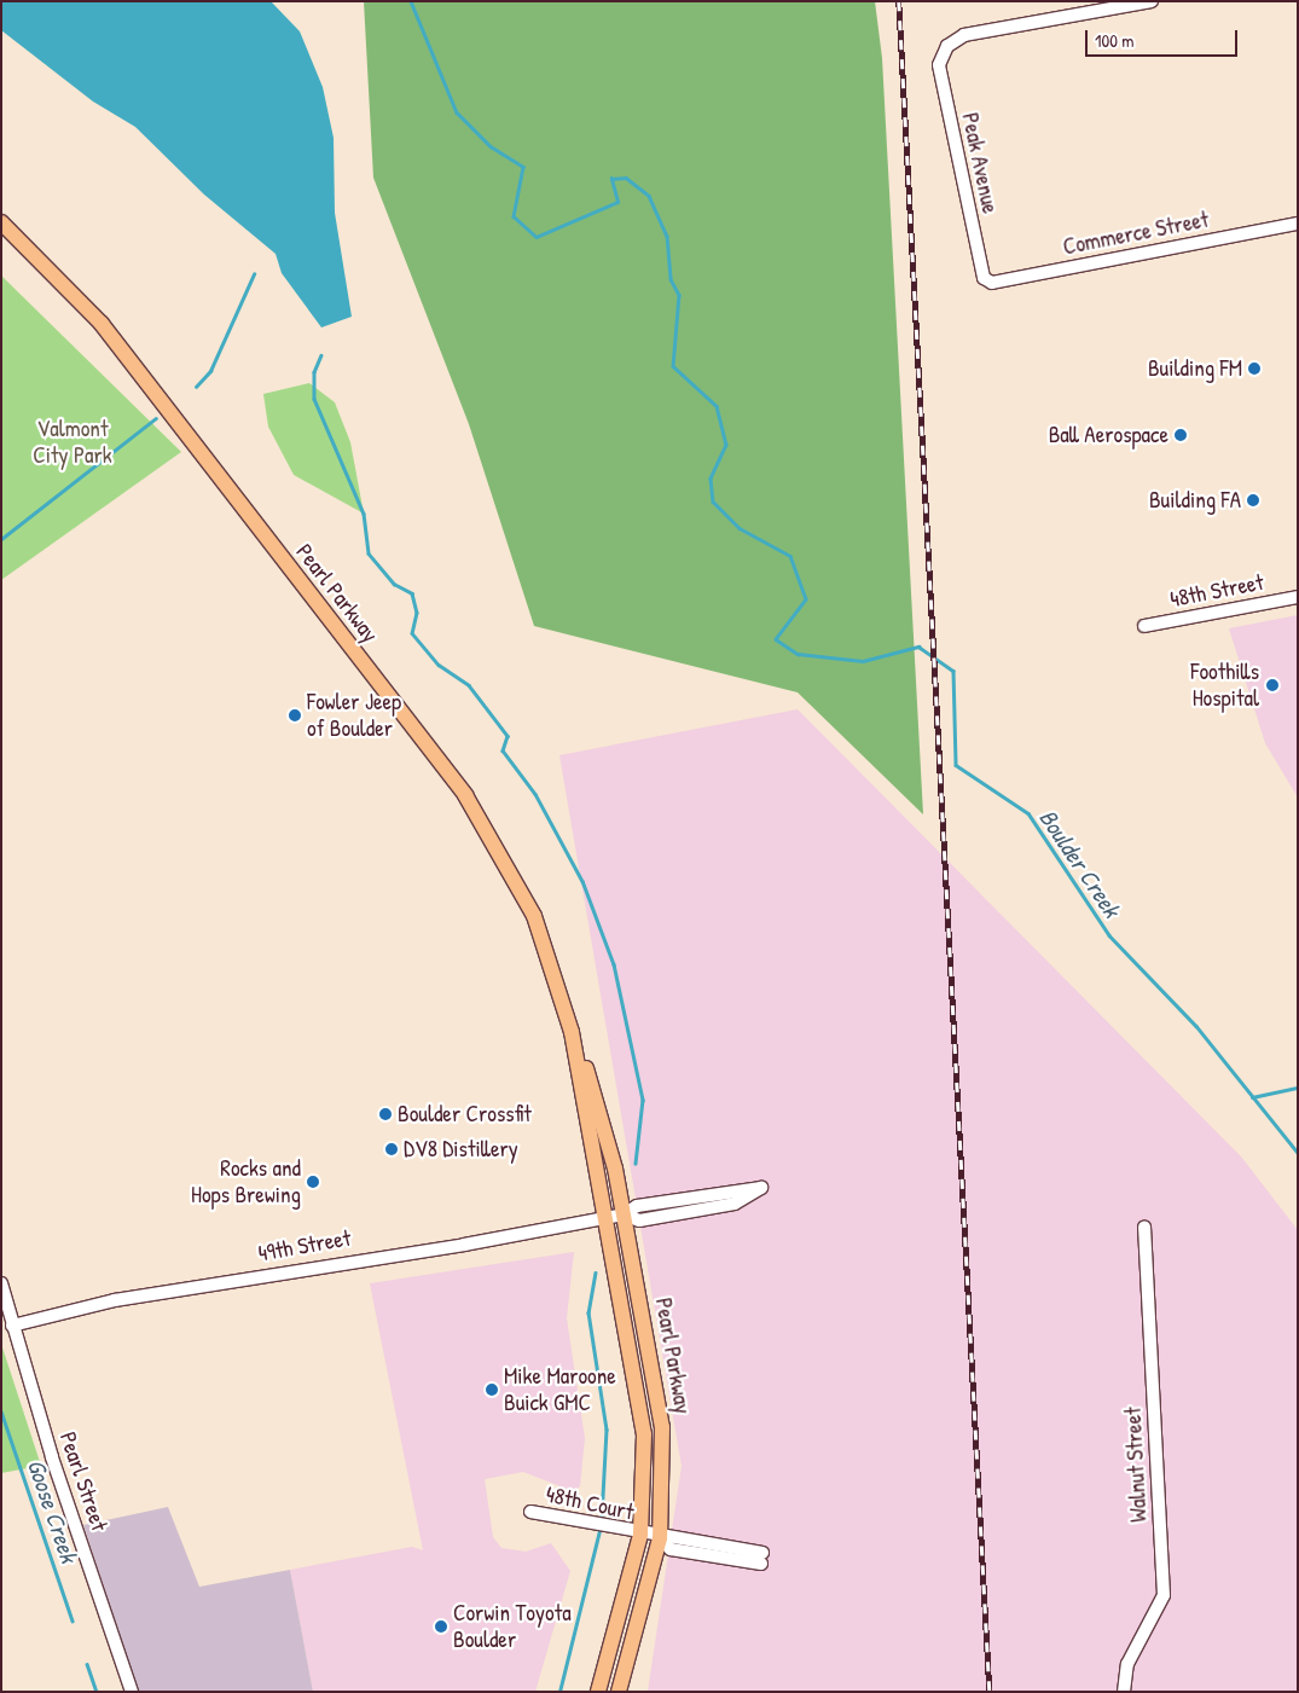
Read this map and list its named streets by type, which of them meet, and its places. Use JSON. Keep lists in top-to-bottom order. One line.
{"streets":{"main road":["Pearl Parkway"],"street":["Peak Avenue","Commerce Street","48th Street","49th Street","Walnut Street","Pearl Street","48th Court"]},"crossings":[["Peak Avenue","Commerce Street"],["Pearl Parkway","49th Street"],["Pearl Parkway","48th Court"],["49th Street","Pearl Street"]],"water":["Boulder Creek","Goose Creek"],"parks":["Valmont City Park"],"places":["Building FM","Ball Aerospace","Building FA","Foothills Hospital","Fowler Jeep of Boulder","Boulder Crossfit","DV8 Distillery","Rocks and Hops Brewing","Mike Maroone Buick GMC","Corwin Toyota Boulder"],"scale_bar":"100 m"}
